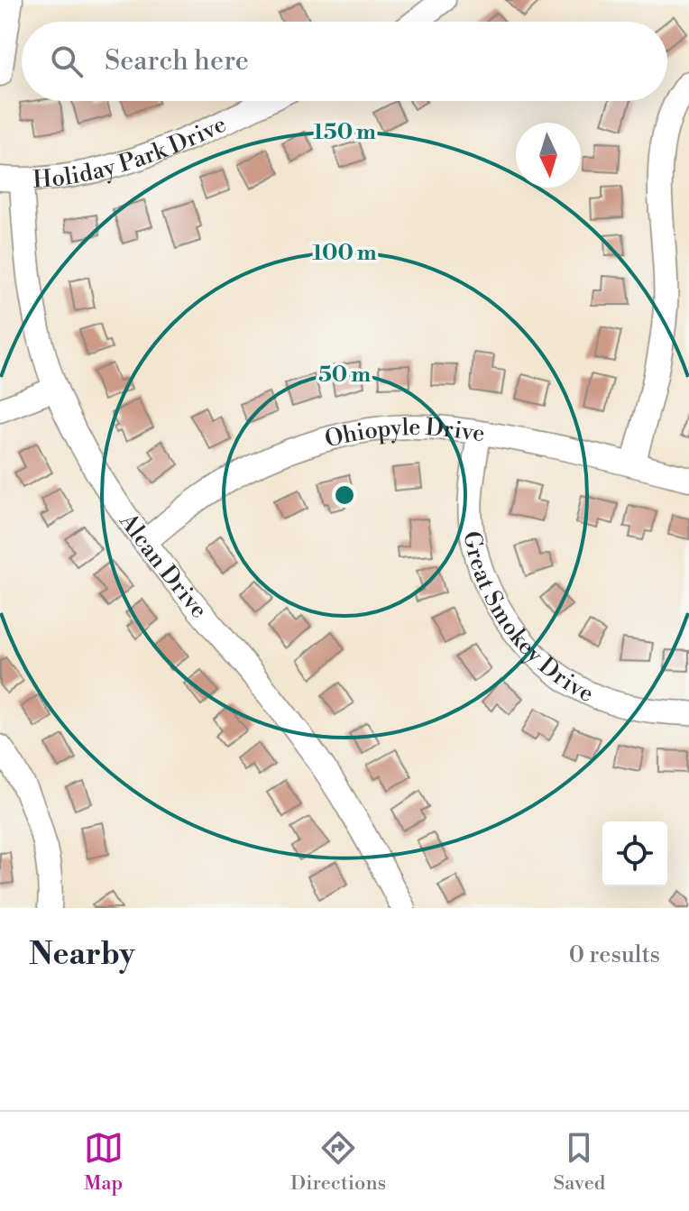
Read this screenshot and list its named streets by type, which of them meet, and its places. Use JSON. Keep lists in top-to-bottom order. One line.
{"streets":{"street":["Holiday Park Drive","Ohiopyle Drive","Alcan Drive","Great Smokey Drive"]},"crossings":[["Holiday Park Drive","Alcan Drive"],["Ohiopyle Drive","Alcan Drive"],["Ohiopyle Drive","Great Smokey Drive"]],"north":"bottom","page":{"search":"Search here","heading":["Nearby","0 results"],"nav":["Map","Directions","Saved"]},"rings":["150 m","100 m","50 m"]}
